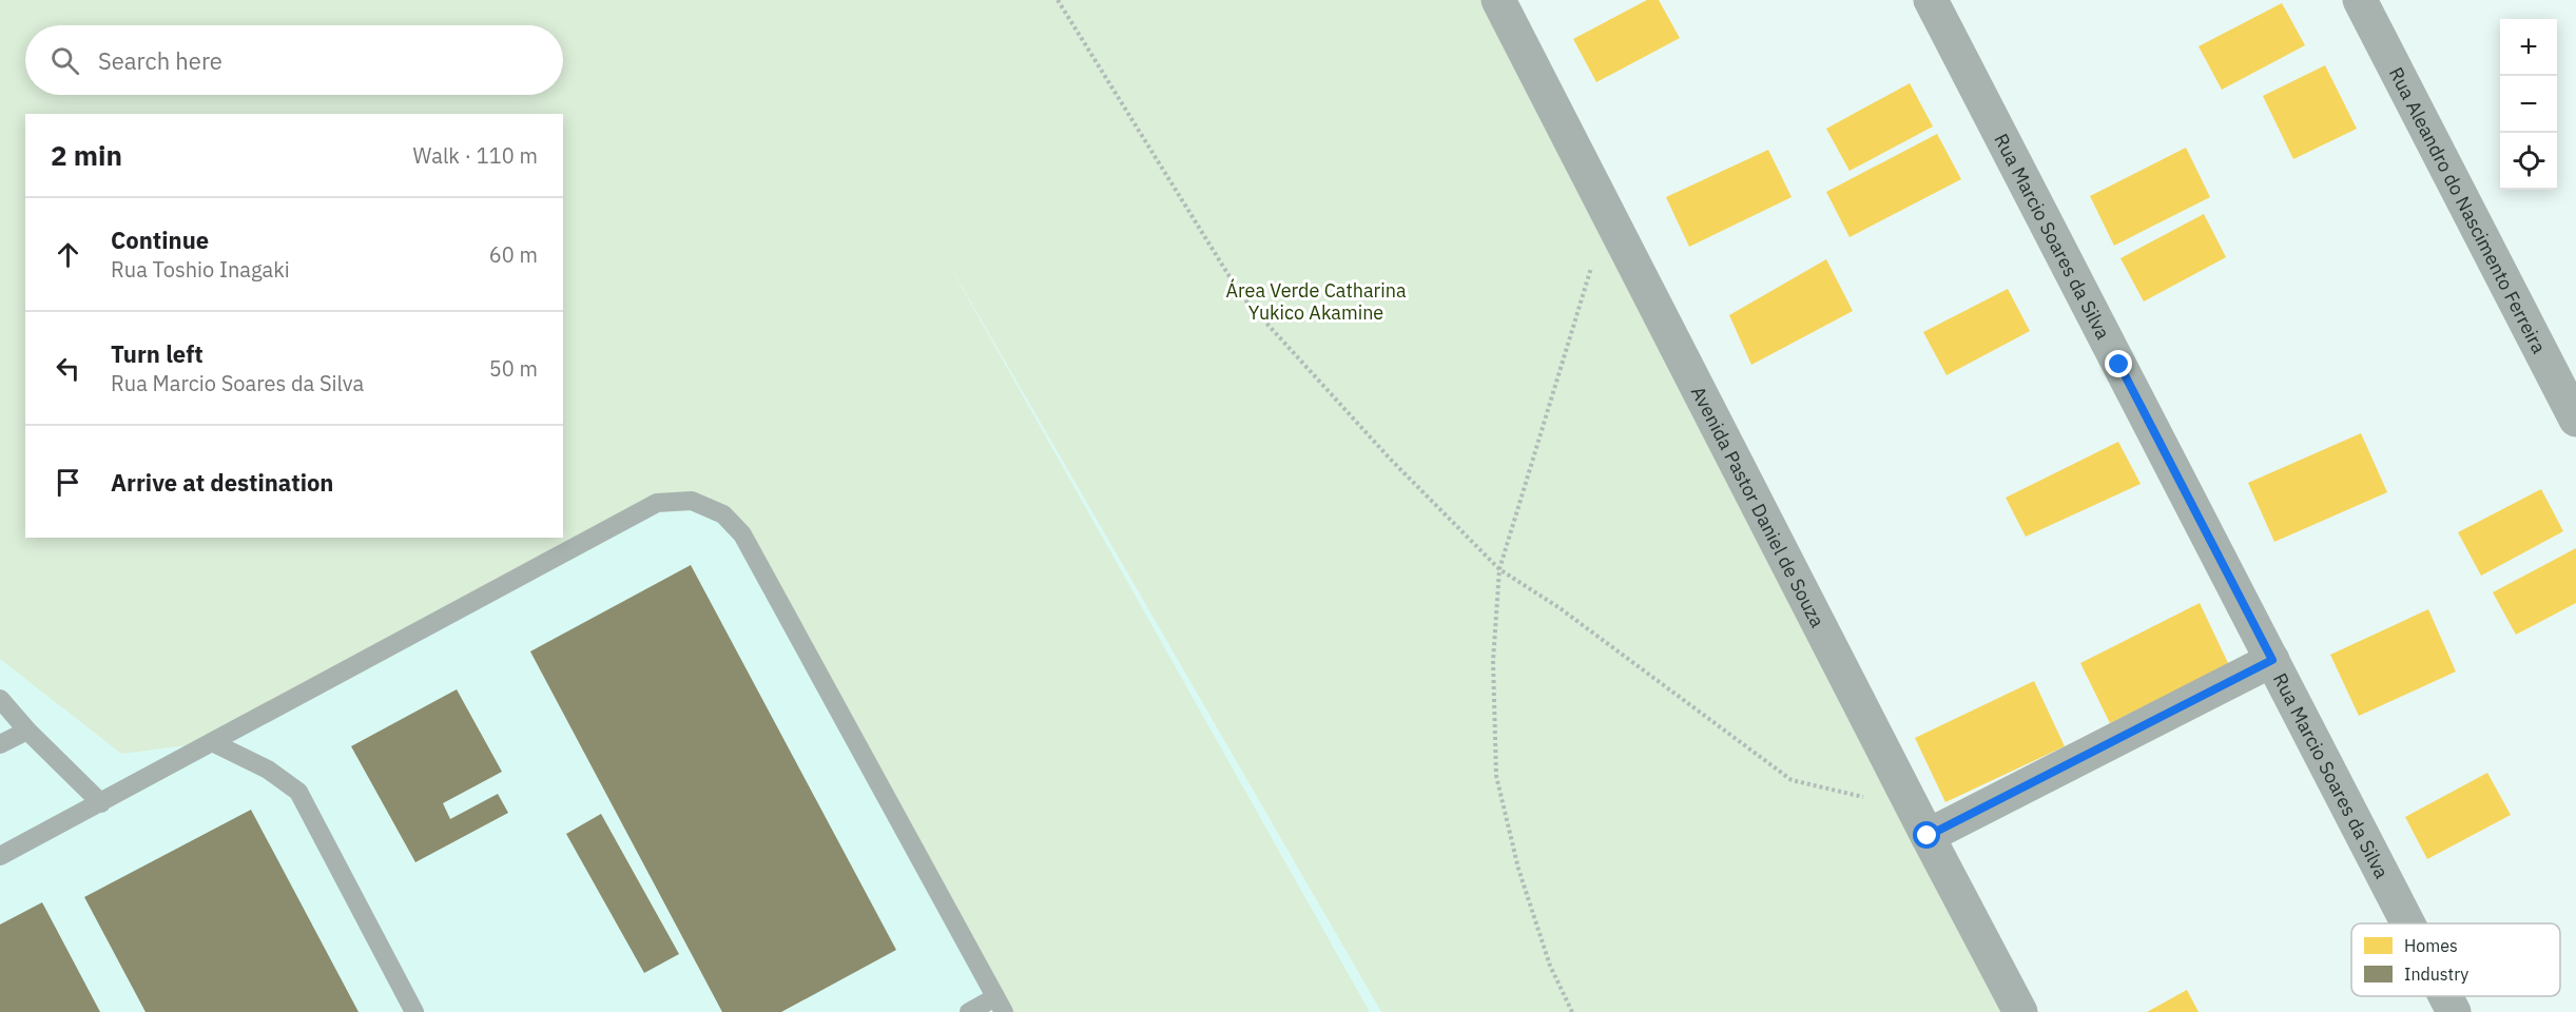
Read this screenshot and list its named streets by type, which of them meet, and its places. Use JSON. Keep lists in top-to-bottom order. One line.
{"streets":{"street":["Rua Aleandro do Nascimento Ferreira","Rua Marcio Soares da Silva","Avenida Pastor Daniel de Souza"]},"parks":["Área Verde Catharina Yukico Akamine"],"legend":["Homes","Industry"],"page":{"map_buttons":["+","−"],"search":"Search here","heading":["2 min","Walk · 110 m"],"list":[["Continue","Rua Toshio Inagaki","60 m"],["Turn left","Rua Marcio Soares da Silva","50 m"],"Arrive at destination"]}}
